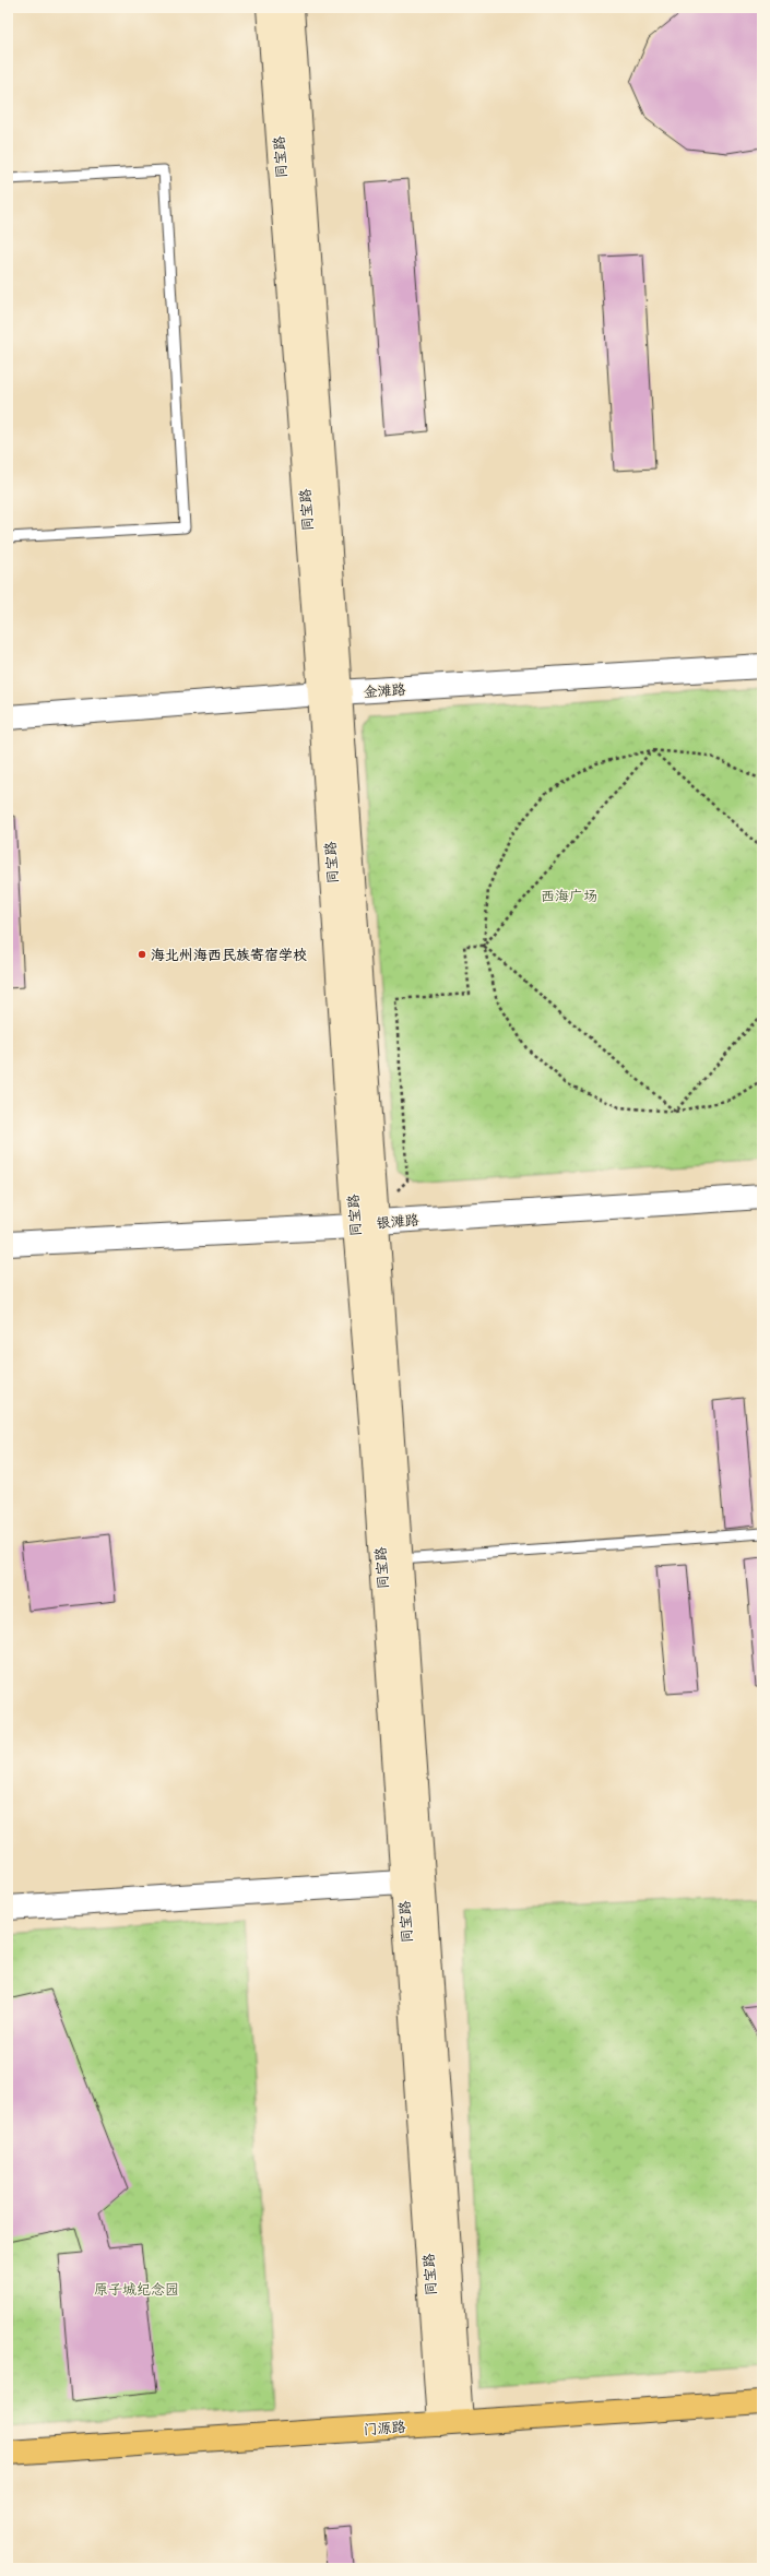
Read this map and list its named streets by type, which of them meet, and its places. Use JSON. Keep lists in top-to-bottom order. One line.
{"streets":{"main road":["同宝路","门源路"],"street":["金滩路","银滩路"]},"crossings":[["同宝路","金滩路"],["同宝路","银滩路"],["同宝路","门源路"]],"parks":["西海广场","原子城纪念园"],"places":["海北州海西民族寄宿学校"]}
